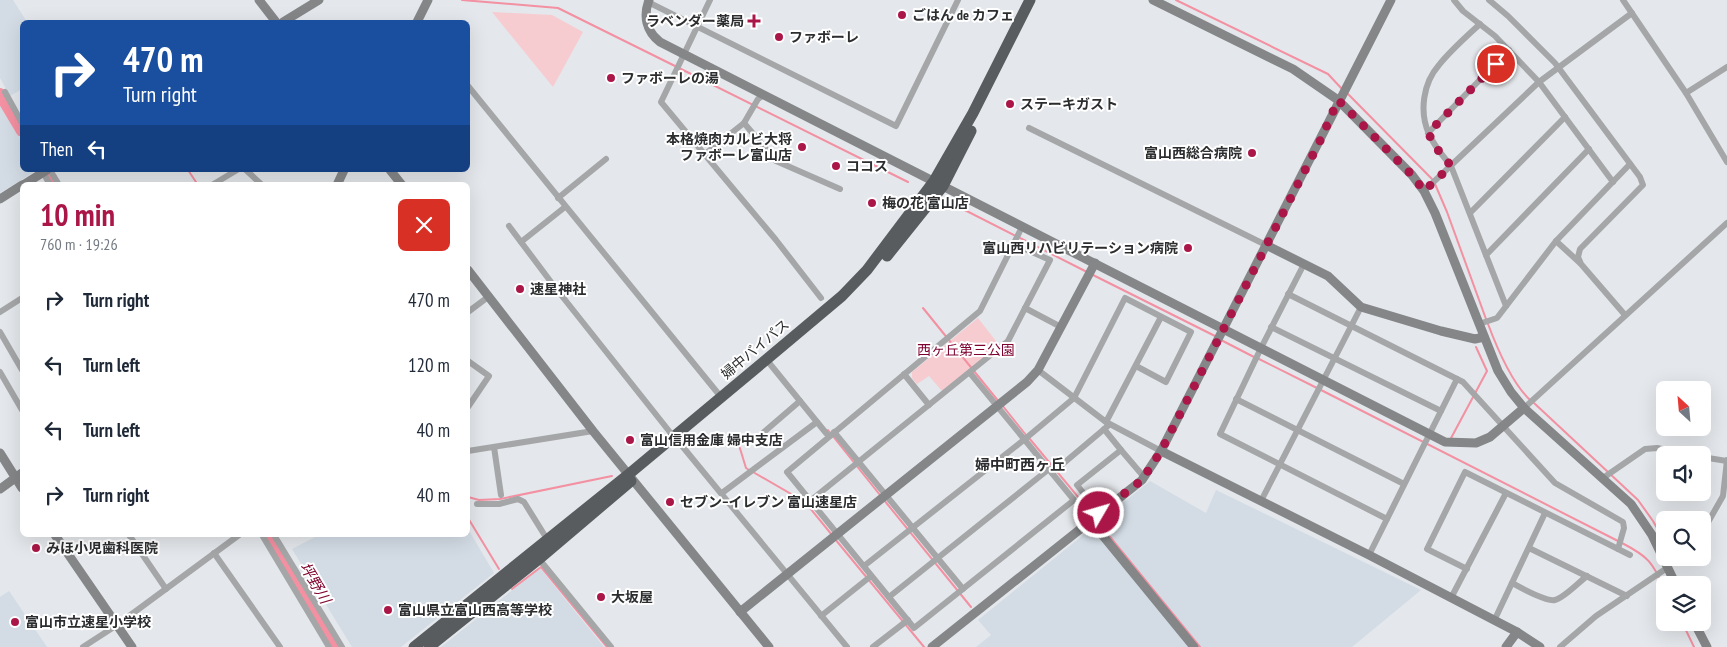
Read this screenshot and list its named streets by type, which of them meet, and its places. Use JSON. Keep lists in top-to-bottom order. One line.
{"streets":{"highway":["婦中バイパス"]},"districts":["婦中町西ヶ丘"],"water":["坪野川"],"parks":["西ヶ丘第三公園"],"places":{"other":["ごはん de カフェ","ファボーレ","ファボーレの湯","ステーキガスト","本格焼肉カルビ大将 ファボーレ富山店","富山西総合病院","ココス","梅の花 富山店","富山西リハビリテーション病院","速星神社","富山信用金庫 婦中支店","セブン−イレブン 富山速星店","みほ小児歯科医院","大坂屋","富山県立富山西高等学校","富山市立速星小学校"],"health":["ラベンダー薬局"]},"north":"top left","page":{"turn":["470 m","Turn right"],"then":"Then","heading":["10 min","760 m · 19:26"],"list":[{"name":"Turn right","value":"470 m"},{"name":"Turn left","value":"120 m"},{"name":"Turn left","value":"40 m"},{"name":"Turn right","value":"40 m"}]}}
